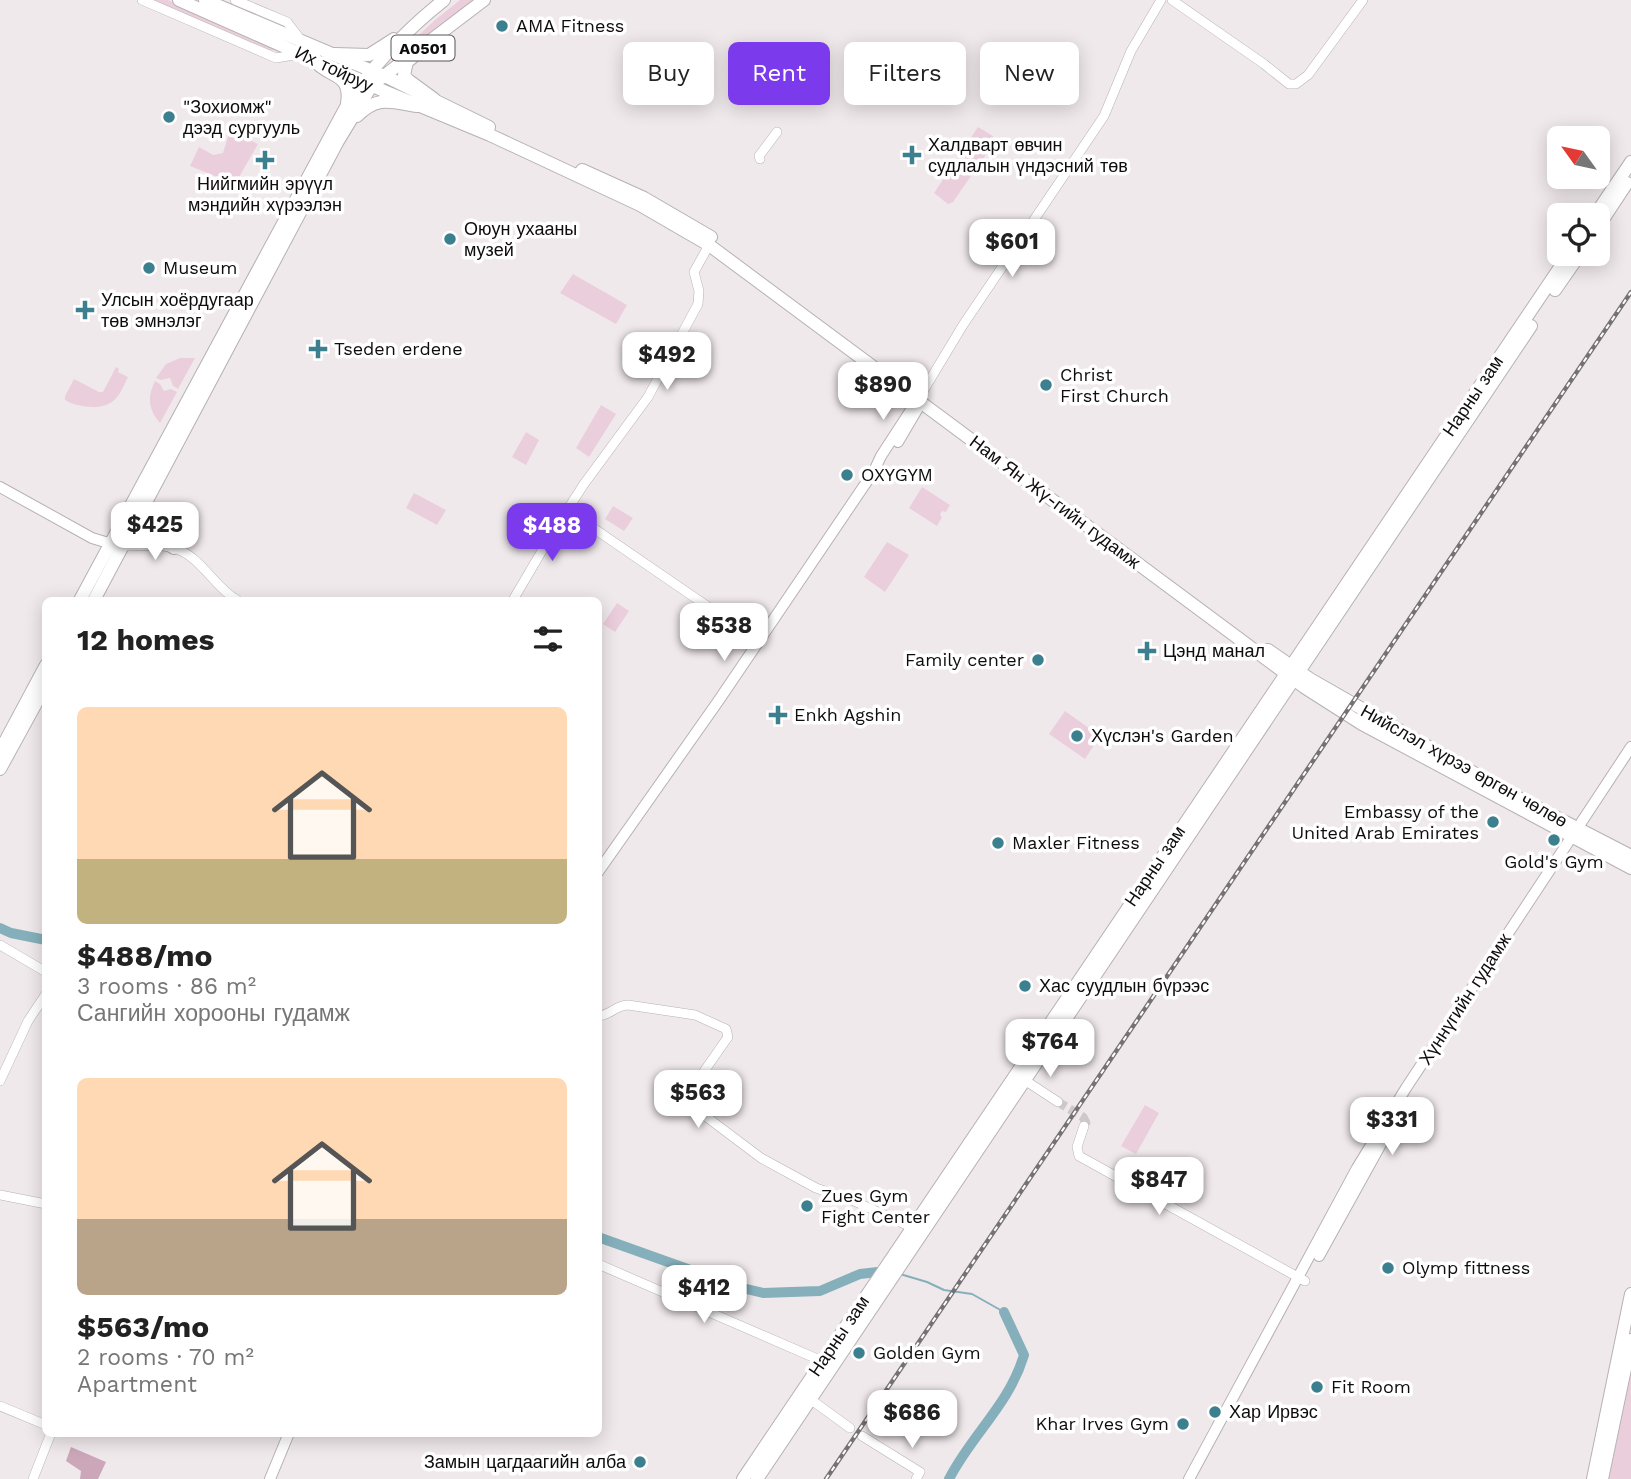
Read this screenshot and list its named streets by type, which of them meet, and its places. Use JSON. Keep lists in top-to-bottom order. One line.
{"streets":{"main road":["A0501","Их тойруу","Нарны зам","Нам Ян Жү-гийн гудамж","Нийслэл хүрээ өргөн чөлөө","Хүннүгийн гудамж"]},"crossings":[["A0501","Их тойруу"],["Их тойруу","Нам Ян Жү-гийн гудамж"],["Нарны зам","Нам Ян Жү-гийн гудамж"],["Нарны зам","Нийслэл хүрээ өргөн чөлөө"],["Нам Ян Жү-гийн гудамж","Нийслэл хүрээ өргөн чөлөө"],["Нийслэл хүрээ өргөн чөлөө","Хүннүгийн гудамж"]],"places":{"other":["AMA Fitness","\"Зохиомж\" дээд сургууль","Оюун ухааны музей","Museum","Christ First Church","OXYGYM","Family center","Хүслэн's Garden","Embassy of the United Arab Emirates","Gold's Gym","Maxler Fitness","Хас суудлын бүрээс","Zues Gym Fight Center","Olymp fittness","Golden Gym","Fit Room","Хар Ирвэс","Khar Irves Gym","Замын цагдаагийн алба"],"health":["Халдварт өвчин судлалын үндэсний төв","Нийгмийн эрүүл мэндийн хүрээлэн","Улсын хоёрдугаар төв эмнэлэг","Tseden erdene","Цэнд манал","Enkh Agshin"]},"north":"top left","page":{"chip":["Buy","Rent","Filters","New"],"price":["$601","$492","$890","$425","$488","$538","$764","$563","$331","$847","$412","$686"],"heading":"12 homes","list":[{"name":"$488/mo","note":"3 rooms · 86 m² · Сангийн хорооны гудамж"},{"name":"$563/mo","note":"2 rooms · 70 m² · Apartment"}]}}
